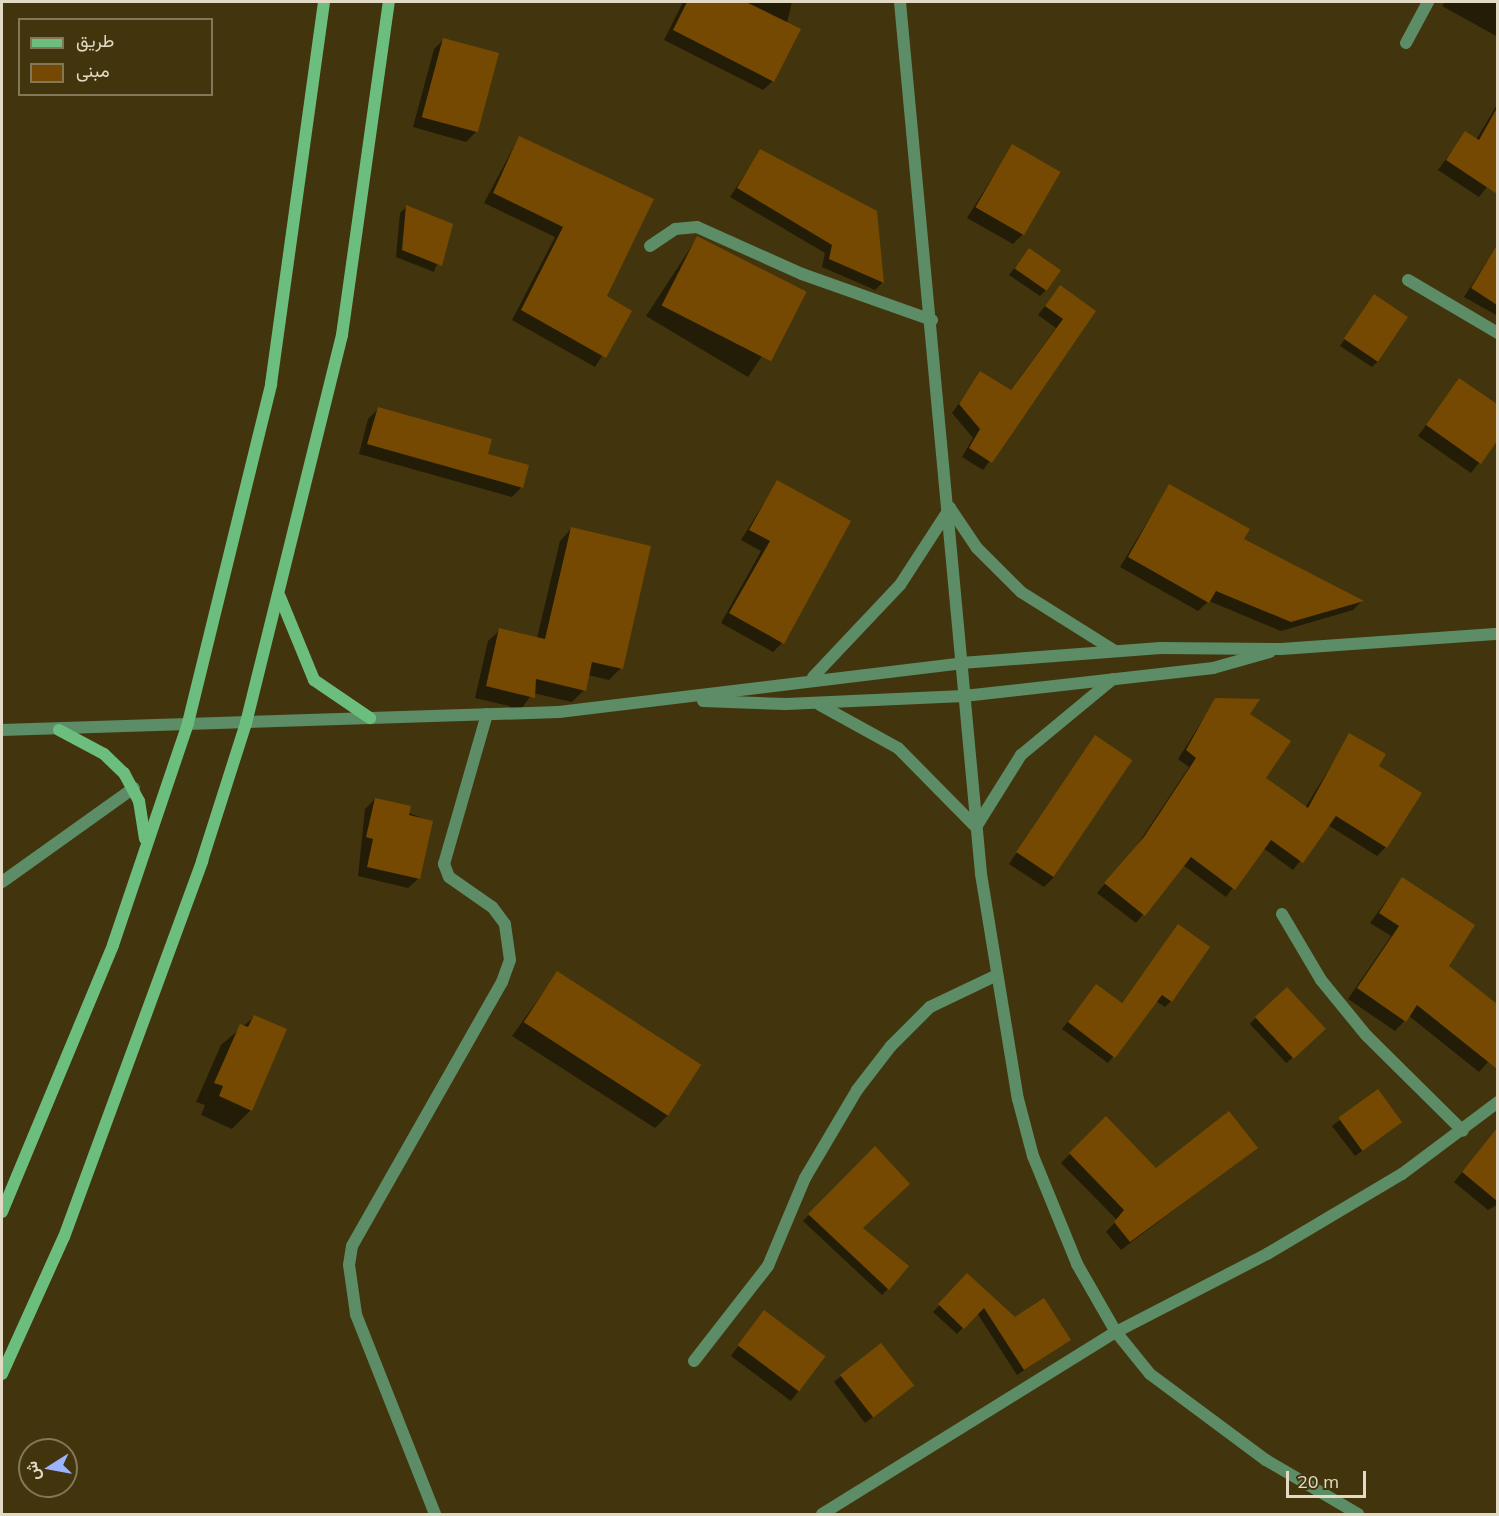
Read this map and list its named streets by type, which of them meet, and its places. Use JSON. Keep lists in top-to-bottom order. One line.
{"legend":["طريق","مبنى"],"scale_bar":"20 m","north":"left"}
